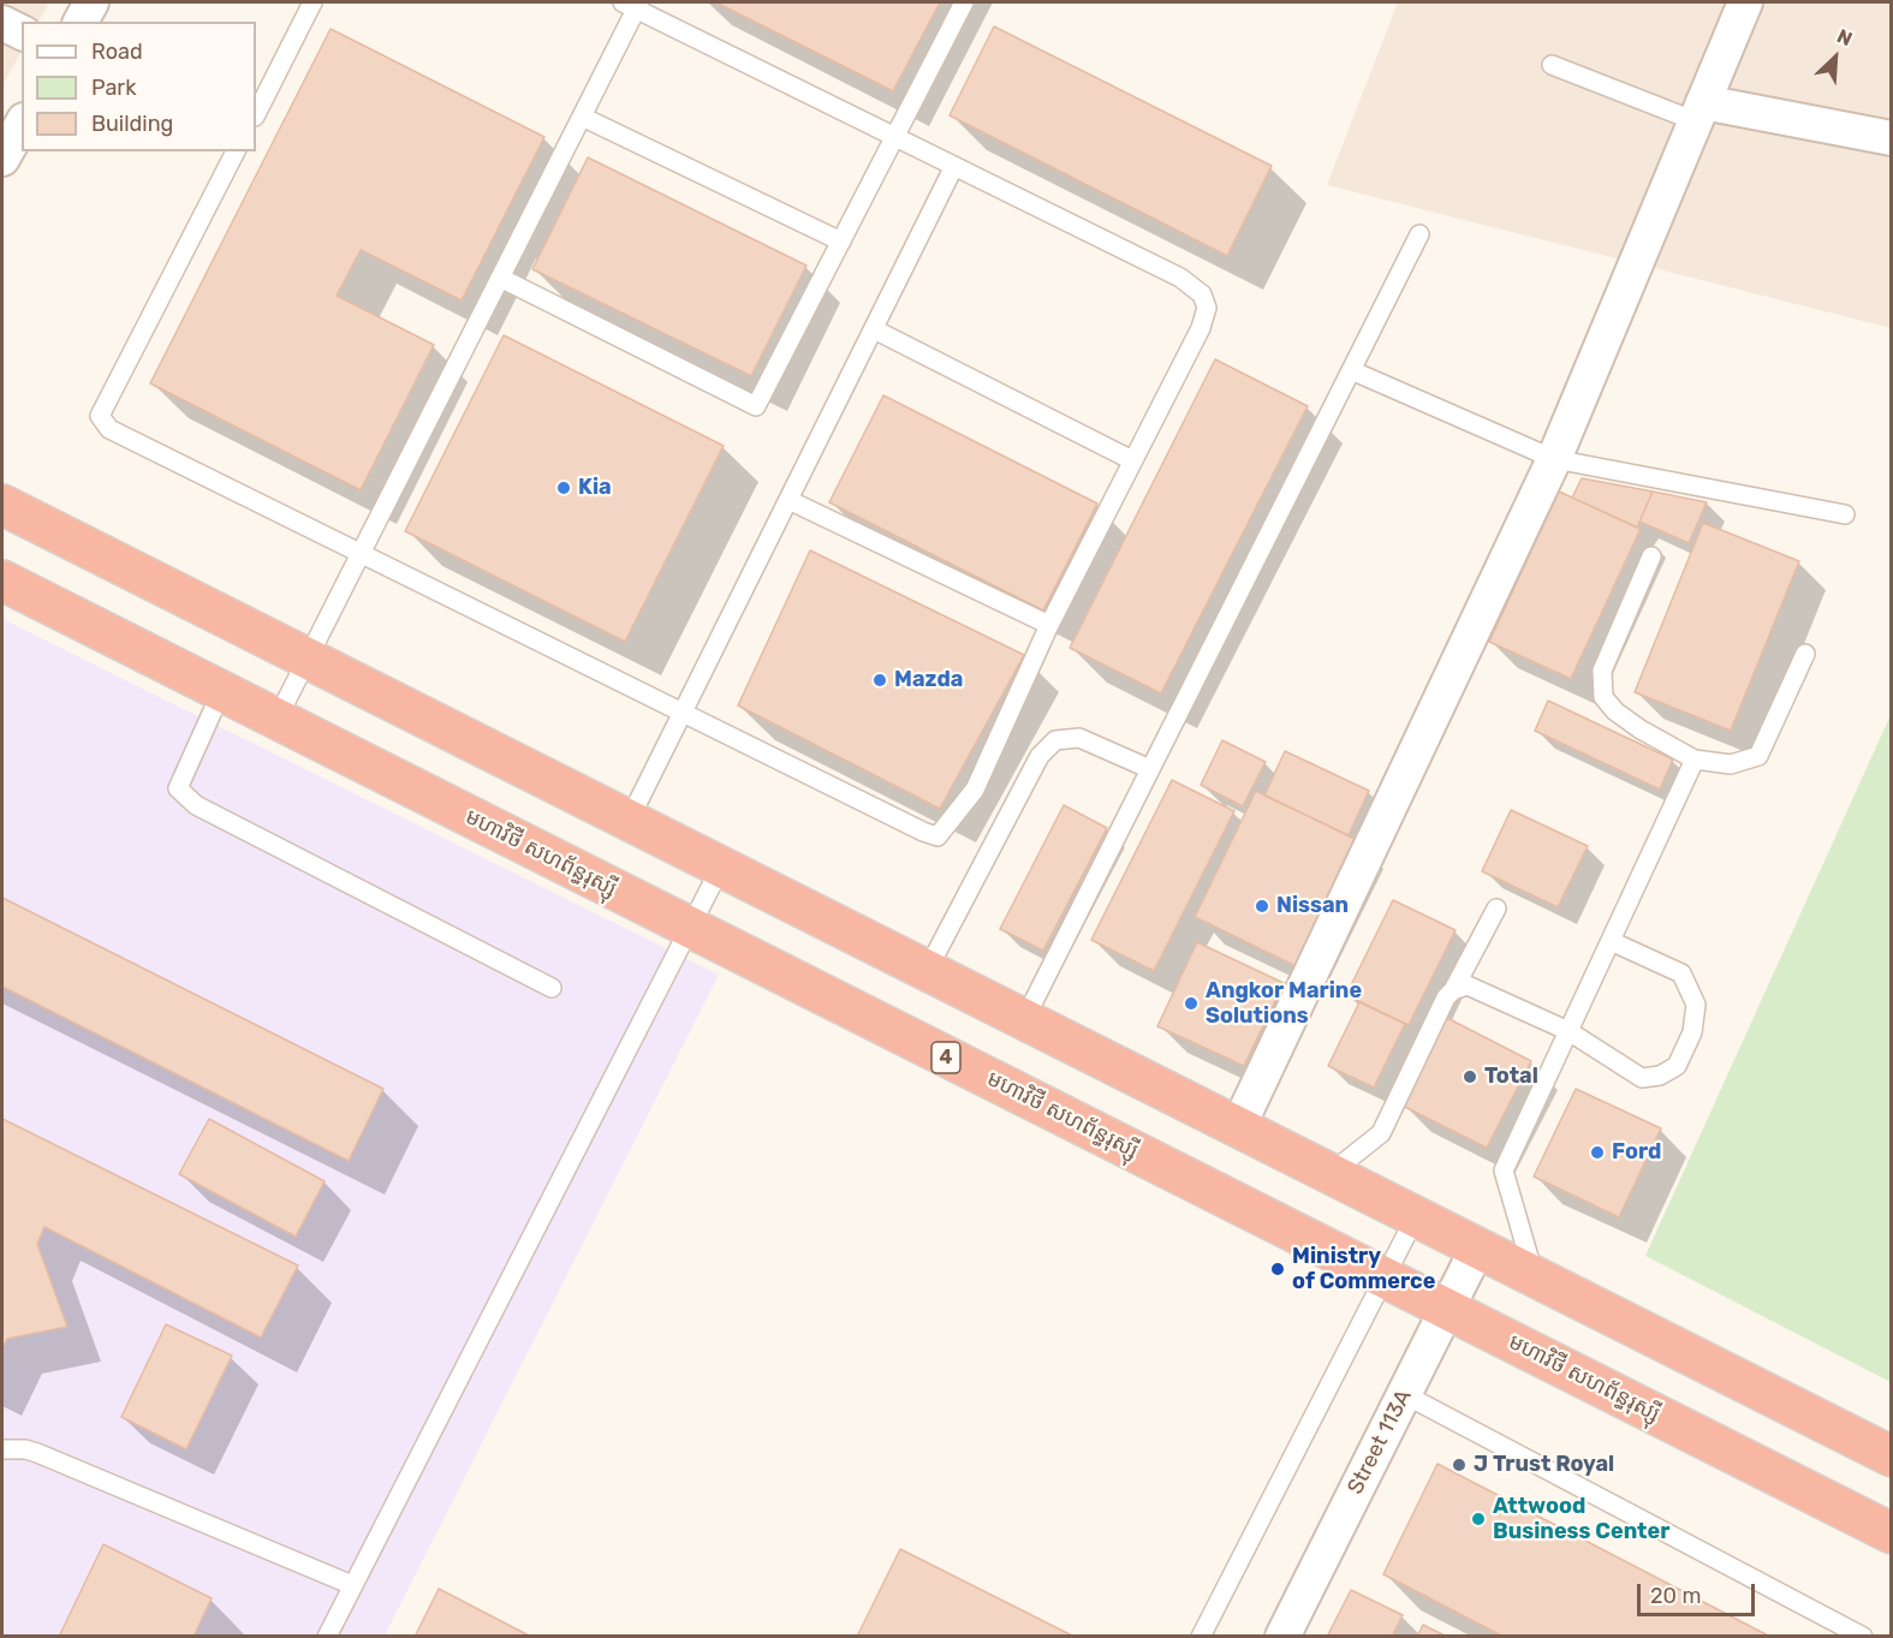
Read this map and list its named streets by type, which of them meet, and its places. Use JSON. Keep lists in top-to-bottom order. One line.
{"streets":{"highway":["មហាវិថី សហព័ន្ធរុស្ស៊ី","4"],"street":["Street 113A"]},"crossings":[["មហាវិថី សហព័ន្ធរុស្ស៊ី","Street 113A"]],"places":["Kia","Mazda","Nissan","Angkor Marine Solutions","Total","Ford","Ministry of Commerce","J Trust Royal","Attwood Business Center"],"legend":["Road","Park","Building"],"scale_bar":"20 m","north":"top right"}
